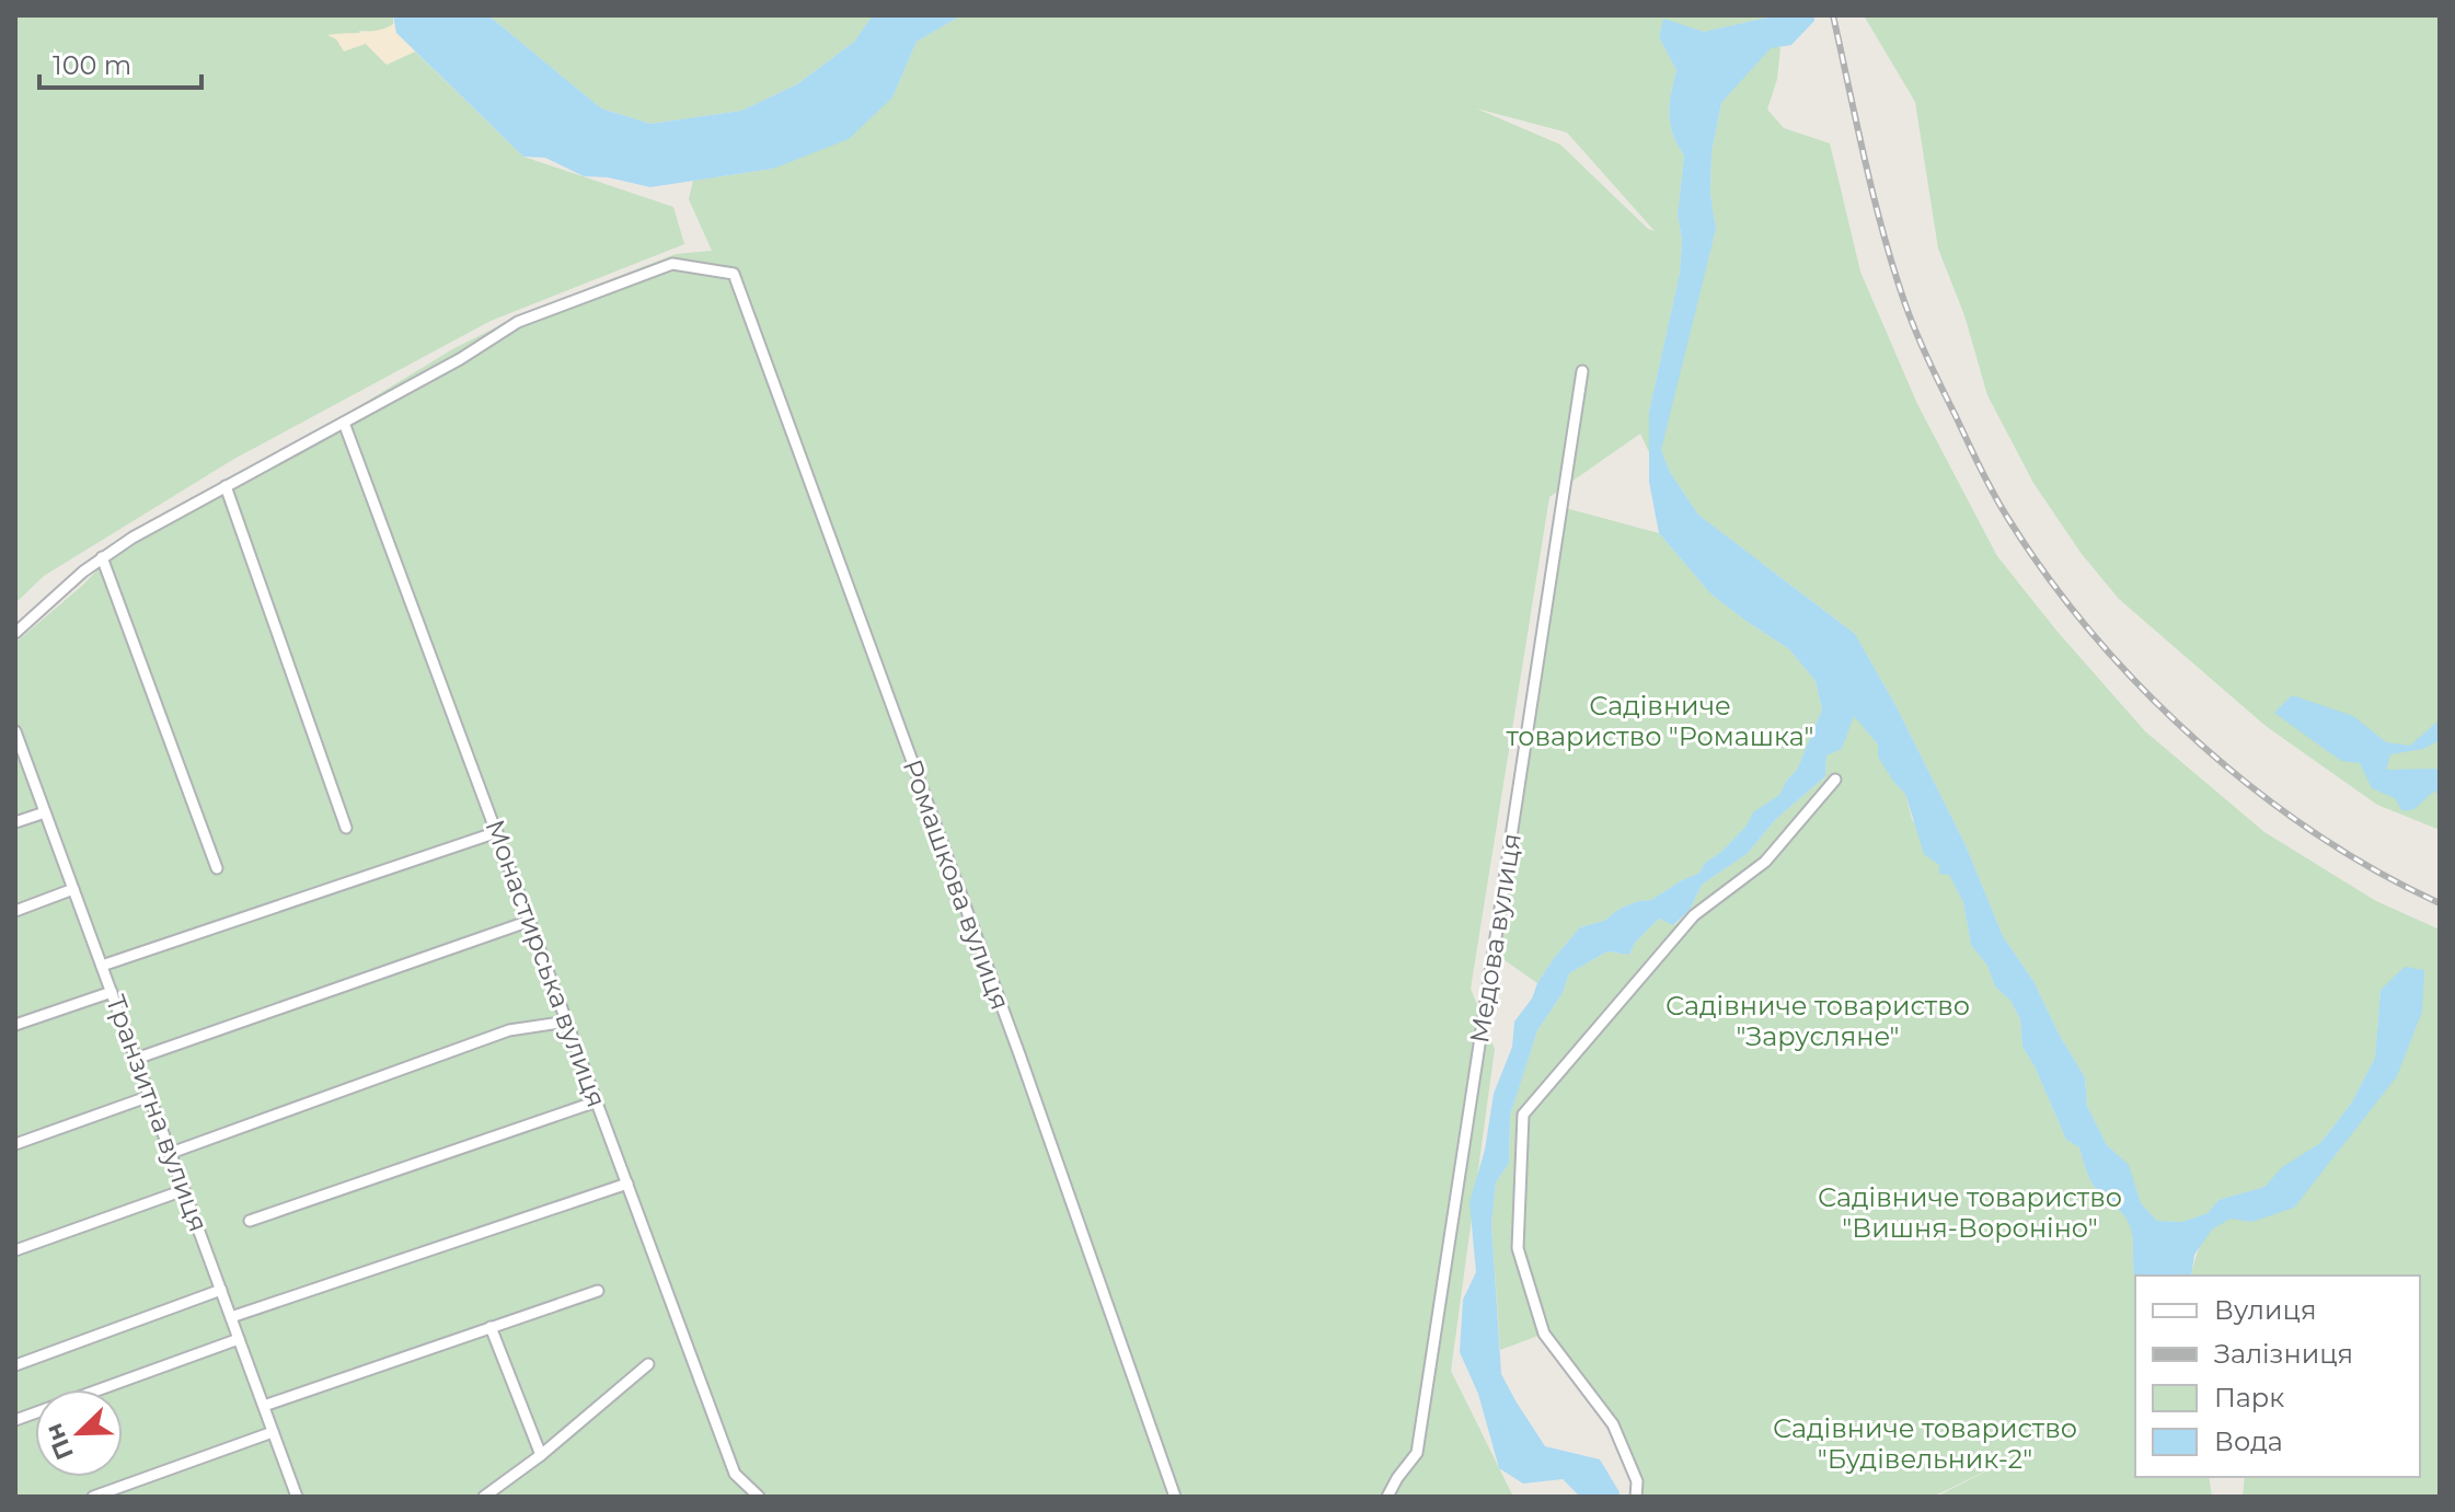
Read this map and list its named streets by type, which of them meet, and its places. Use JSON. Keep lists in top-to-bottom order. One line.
{"streets":{"street":["Ромашкова вулиця","Медова вулиця","Монастирська вулиця","Транзитна вулиця"]},"crossings":[["Ромашкова вулиця","Монастирська вулиця"]],"parks":["Садівниче товариство \"Ромашка\"","Садівниче товариство \"Зарусляне\"","Садівниче товариство \"Вишня-Вороніно\"","Садівниче товариство \"Будівельник-2\""],"legend":["Вулиця","Залізниця","Парк","Вода"],"scale_bar":"100 m","north":"bottom left"}
